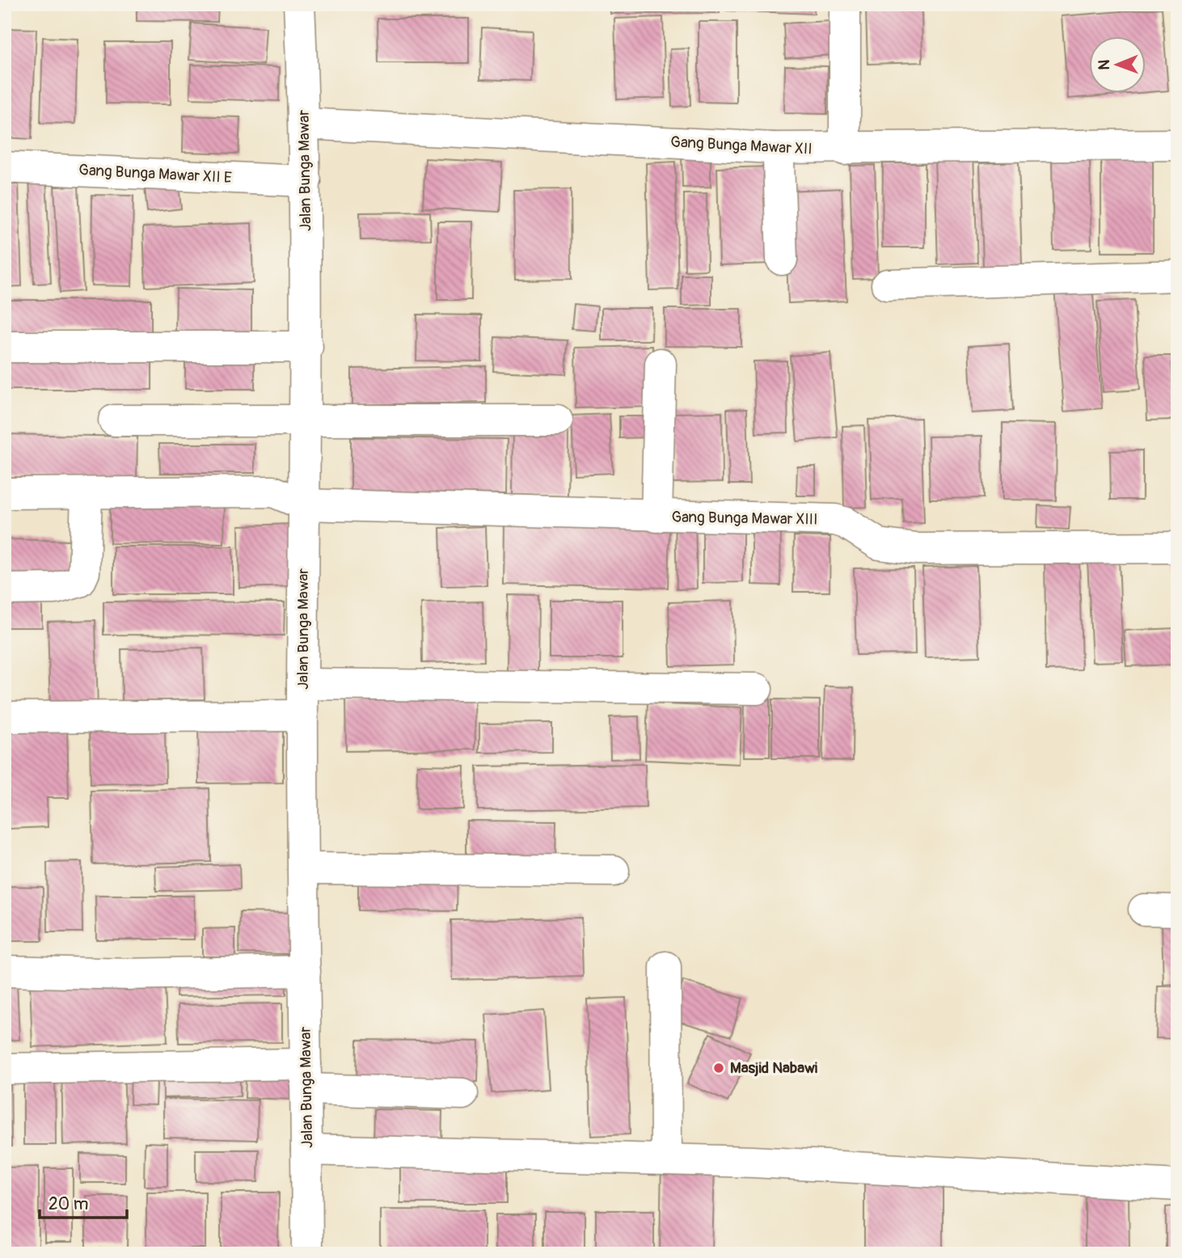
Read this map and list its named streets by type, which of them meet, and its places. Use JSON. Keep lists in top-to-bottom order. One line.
{"streets":{"street":["Gang Bunga Mawar XII","Jalan Bunga Mawar","Gang Bunga Mawar XII E","Gang Bunga Mawar XIII"]},"crossings":[["Gang Bunga Mawar XII","Jalan Bunga Mawar"],["Jalan Bunga Mawar","Gang Bunga Mawar XII E"],["Jalan Bunga Mawar","Gang Bunga Mawar XIII"]],"places":["Masjid Nabawi"],"scale_bar":"20 m","north":"left"}
